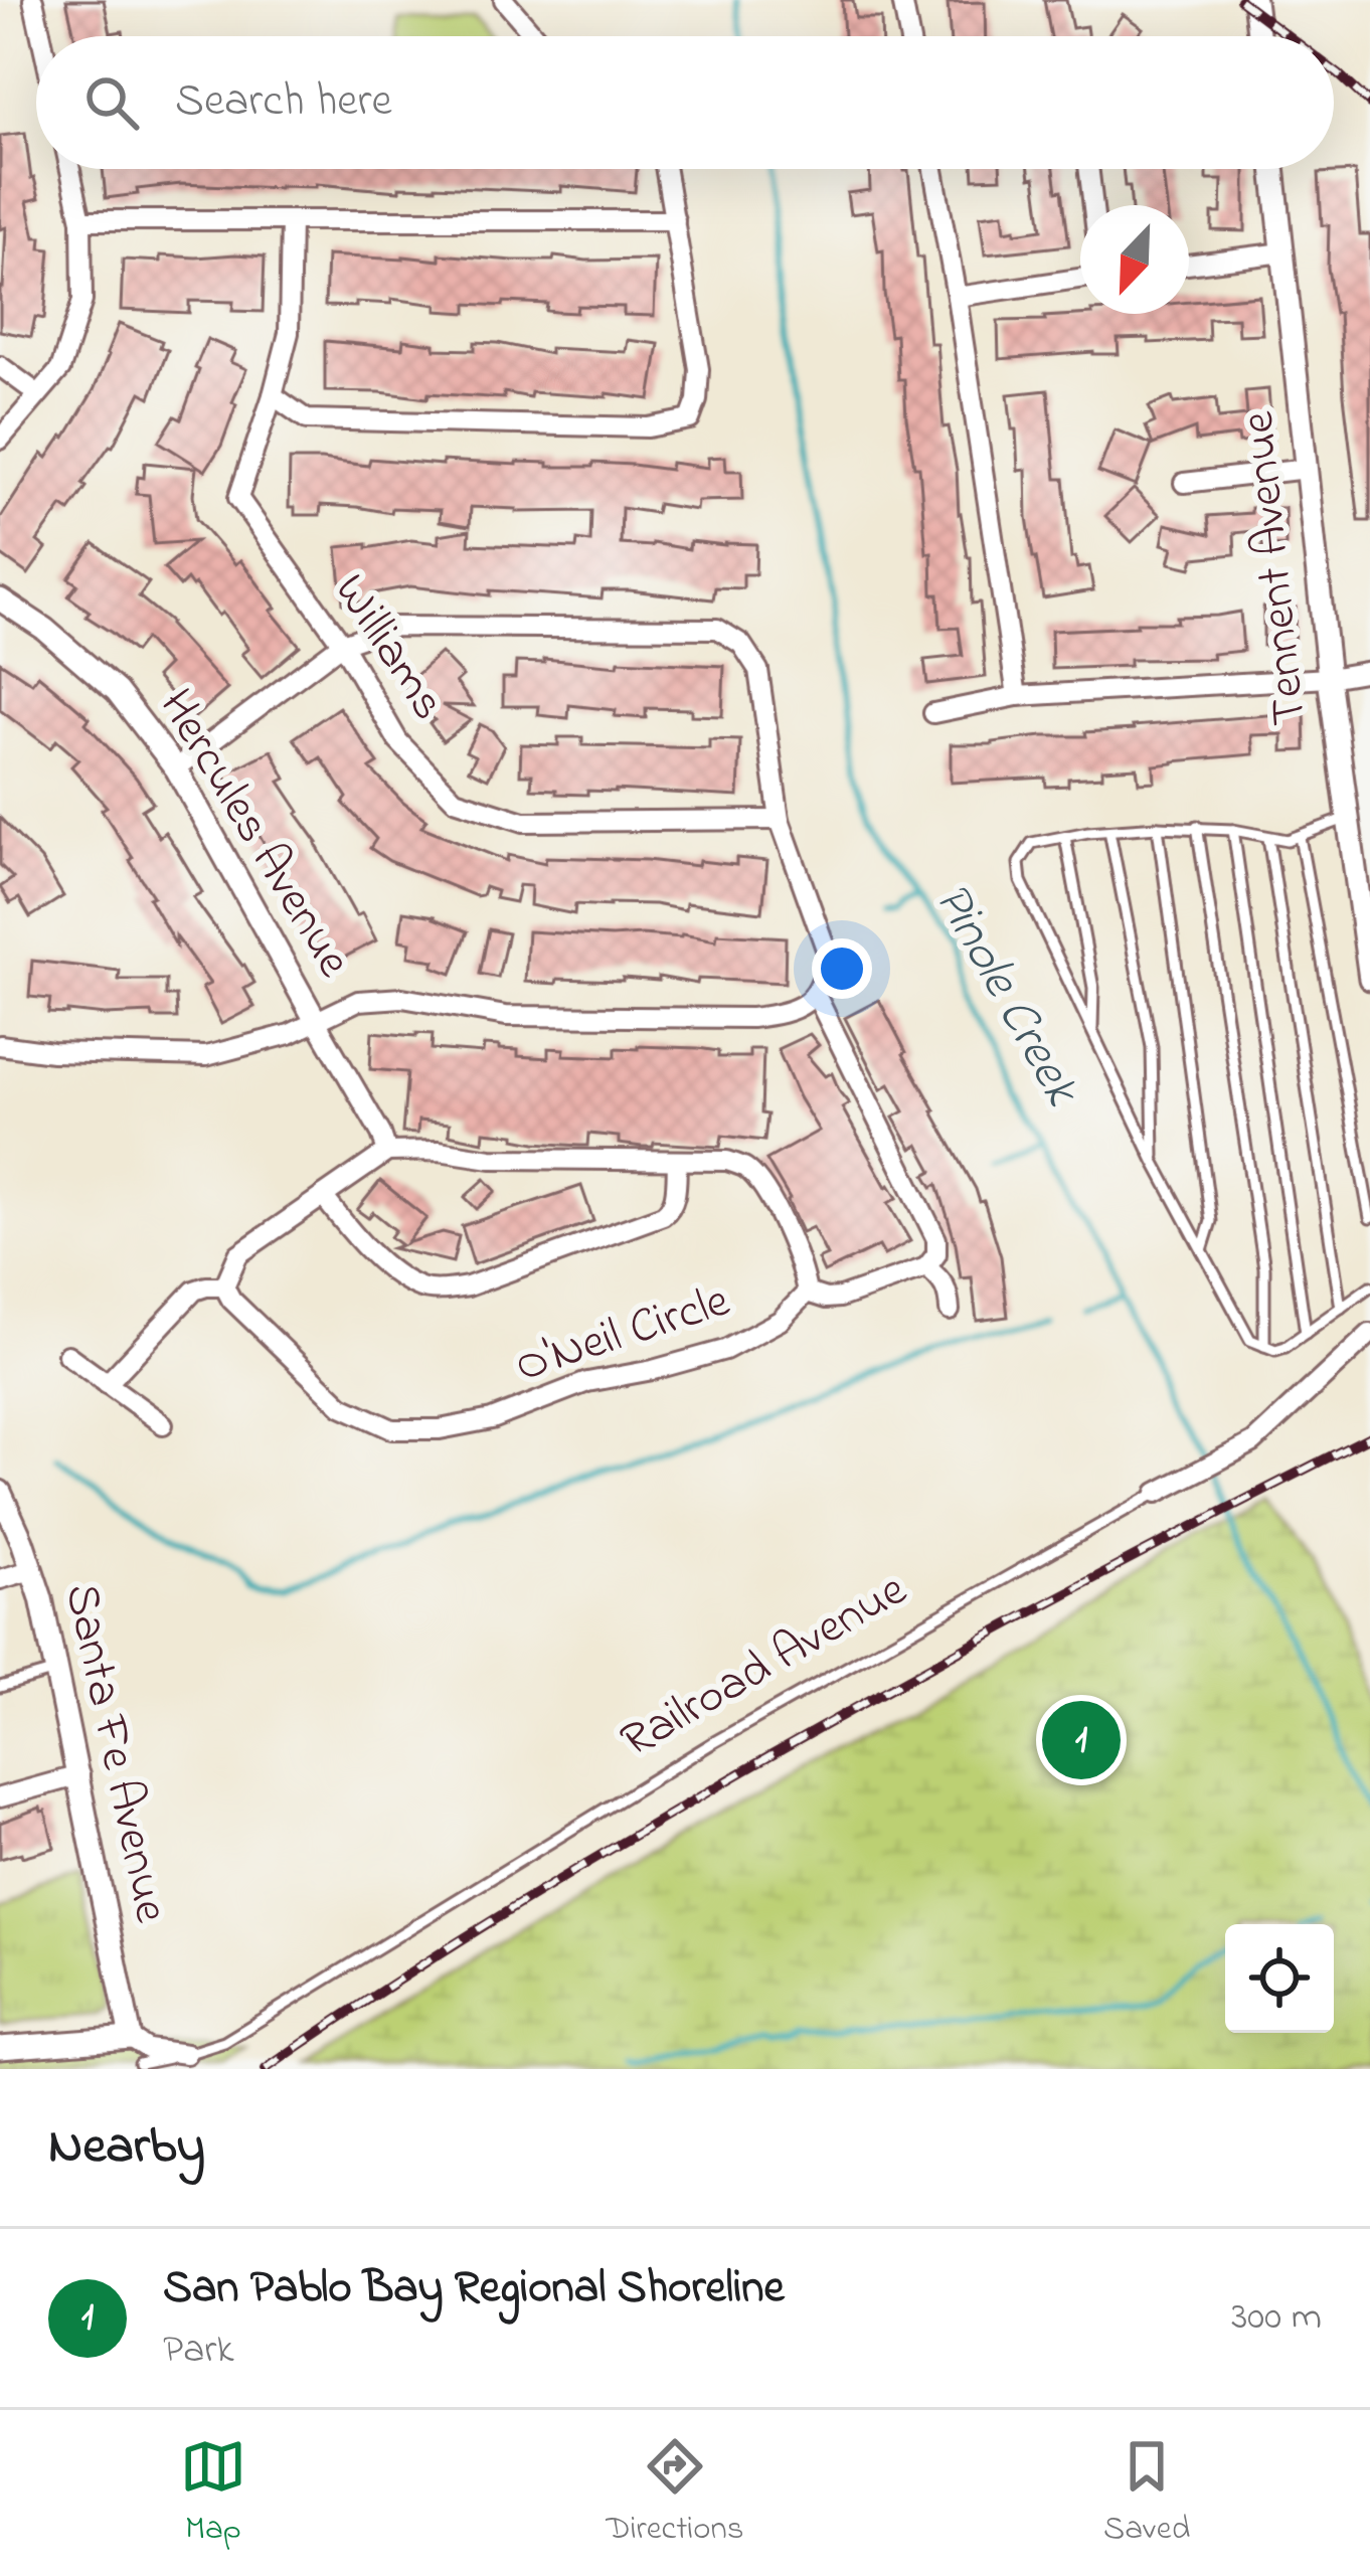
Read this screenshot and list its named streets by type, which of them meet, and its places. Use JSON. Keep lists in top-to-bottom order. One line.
{"streets":{"street":["Tennent Avenue","Williams","Hercules Avenue","O'Neil Circle","Railroad Avenue","Santa Fe Avenue"]},"water":["Pinole Creek"],"north":"bottom left","page":{"search":"Search here","pins":"1","heading":"Nearby","list":[{"mark":"1","name":"San Pablo Bay Regional Shoreline","note":"Park","value":"300 m"}],"nav":["Map","Directions","Saved"]}}
